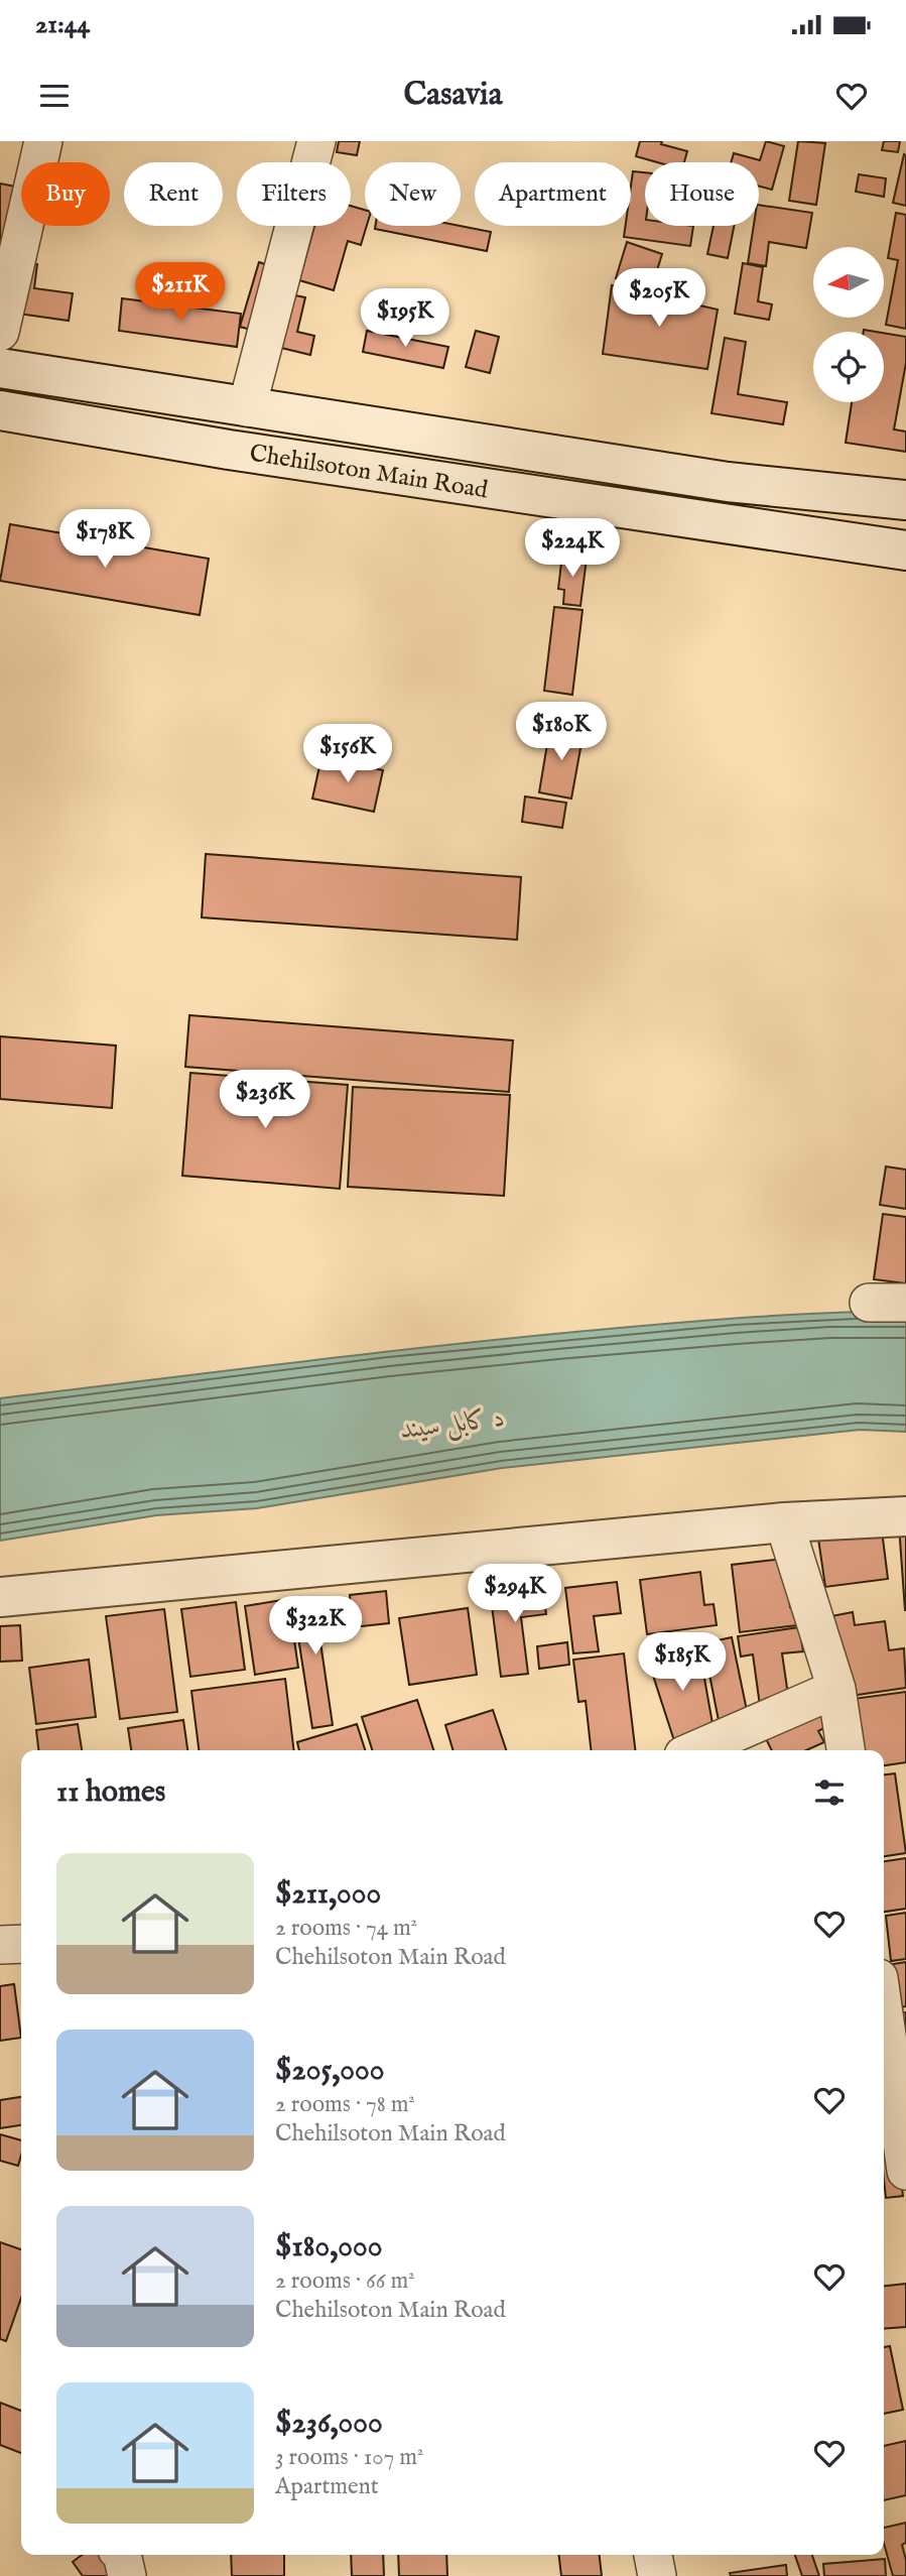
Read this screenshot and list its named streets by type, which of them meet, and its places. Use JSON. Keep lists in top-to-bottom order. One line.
{"streets":{"main road":["Chehilsoton Main Road"]},"water":["د کابل سيند"],"north":"left","page":{"status":"21:44","header":"Casavia","chip":["Buy","Rent","Filters","New","Apartment","House"],"price":["$211K","$205K","$195K","$178K","$224K","$180K","$156K","$236K","$294K","$322K","$185K"],"heading":"11 homes","list":[{"name":"$211,000","note":"2 rooms · 74 m² · Chehilsoton Main Road"},{"name":"$205,000","note":"2 rooms · 78 m² · Chehilsoton Main Road"},{"name":"$180,000","note":"2 rooms · 66 m² · Chehilsoton Main Road"},{"name":"$236,000","note":"3 rooms · 107 m² · Apartment"}]}}
